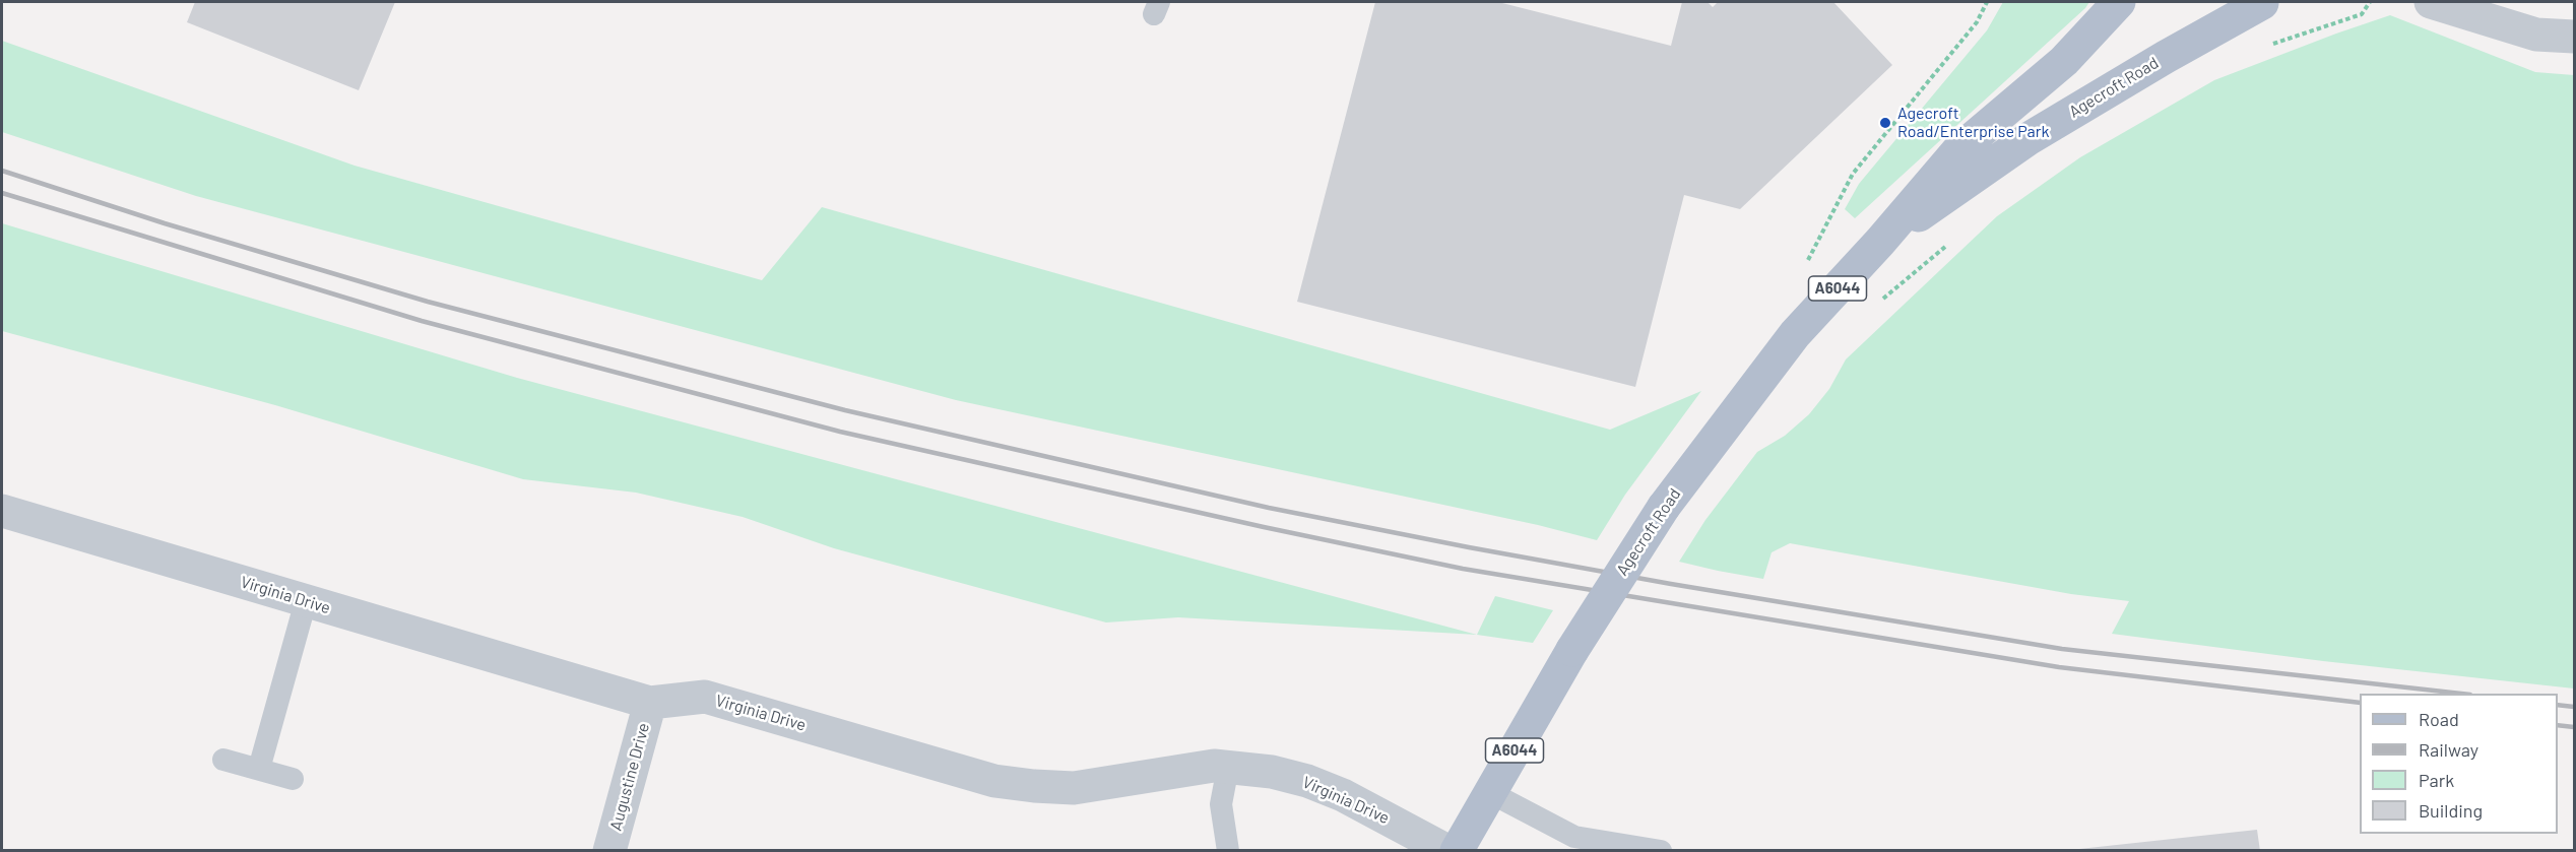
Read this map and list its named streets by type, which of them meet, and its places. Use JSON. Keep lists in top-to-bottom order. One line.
{"streets":{"main road":["Agecroft Road","A6044"],"street":["Virginia Drive","Augustine Drive"]},"crossings":[["Virginia Drive","Augustine Drive"]],"places":["Agecroft Road/Enterprise Park"],"legend":["Road","Railway","Park","Building"]}
